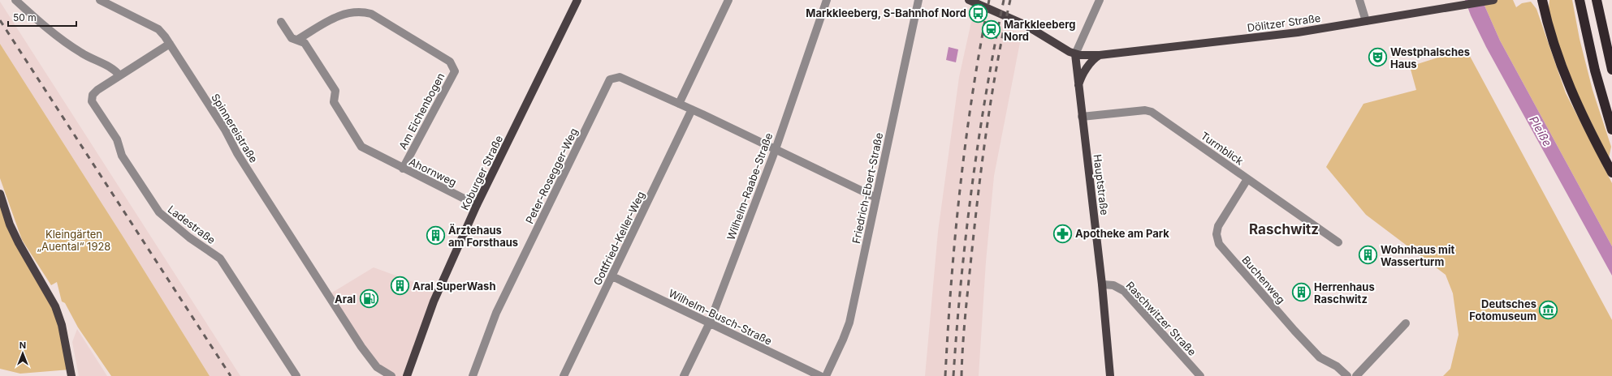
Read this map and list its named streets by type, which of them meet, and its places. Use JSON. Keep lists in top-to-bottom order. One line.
{"streets":{"main road":["Dölitzer Straße","Koburger Straße","Hauptstraße"],"street":["Am Eichenbogen","Spinnereistraße","Turmblick","Ahornweg","Peter-Rosegger-Weg","Wilhelm-Raabe-Straße","Friedrich-Ebert-Straße","Ladestraße","Gottfried-Keller-Weg","Buchenweg","Wilhelm-Busch-Straße","Raschwitzer Straße"]},"crossings":[["Dölitzer Straße","Hauptstraße"],["Am Eichenbogen","Ahornweg"],["Turmblick","Hauptstraße"],["Turmblick","Buchenweg"],["Ahornweg","Koburger Straße"],["Hauptstraße","Raschwitzer Straße"],["Wilhelm-Raabe-Straße","Wilhelm-Busch-Straße"],["Gottfried-Keller-Weg","Wilhelm-Busch-Straße"]],"districts":["Raschwitz"],"water":["Pleiße"],"parks":["Kleingärten „Auental“ 1928"],"places":{"bus stop":["Markkleeberg, S-Bahnhof Nord"],"station":["Markkleeberg Nord"],"theatre":["Westphalsches Haus"],"pharmacy":["Apotheke am Park"],"building":["Ärztehaus am Forsthaus","Wohnhaus mit Wasserturm","Aral SuperWash","Herrenhaus Raschwitz"],"fuel station":["Aral"],"museum":["Deutsches Fotomuseum"]},"scale_bar":"50 m","north":"top"}
